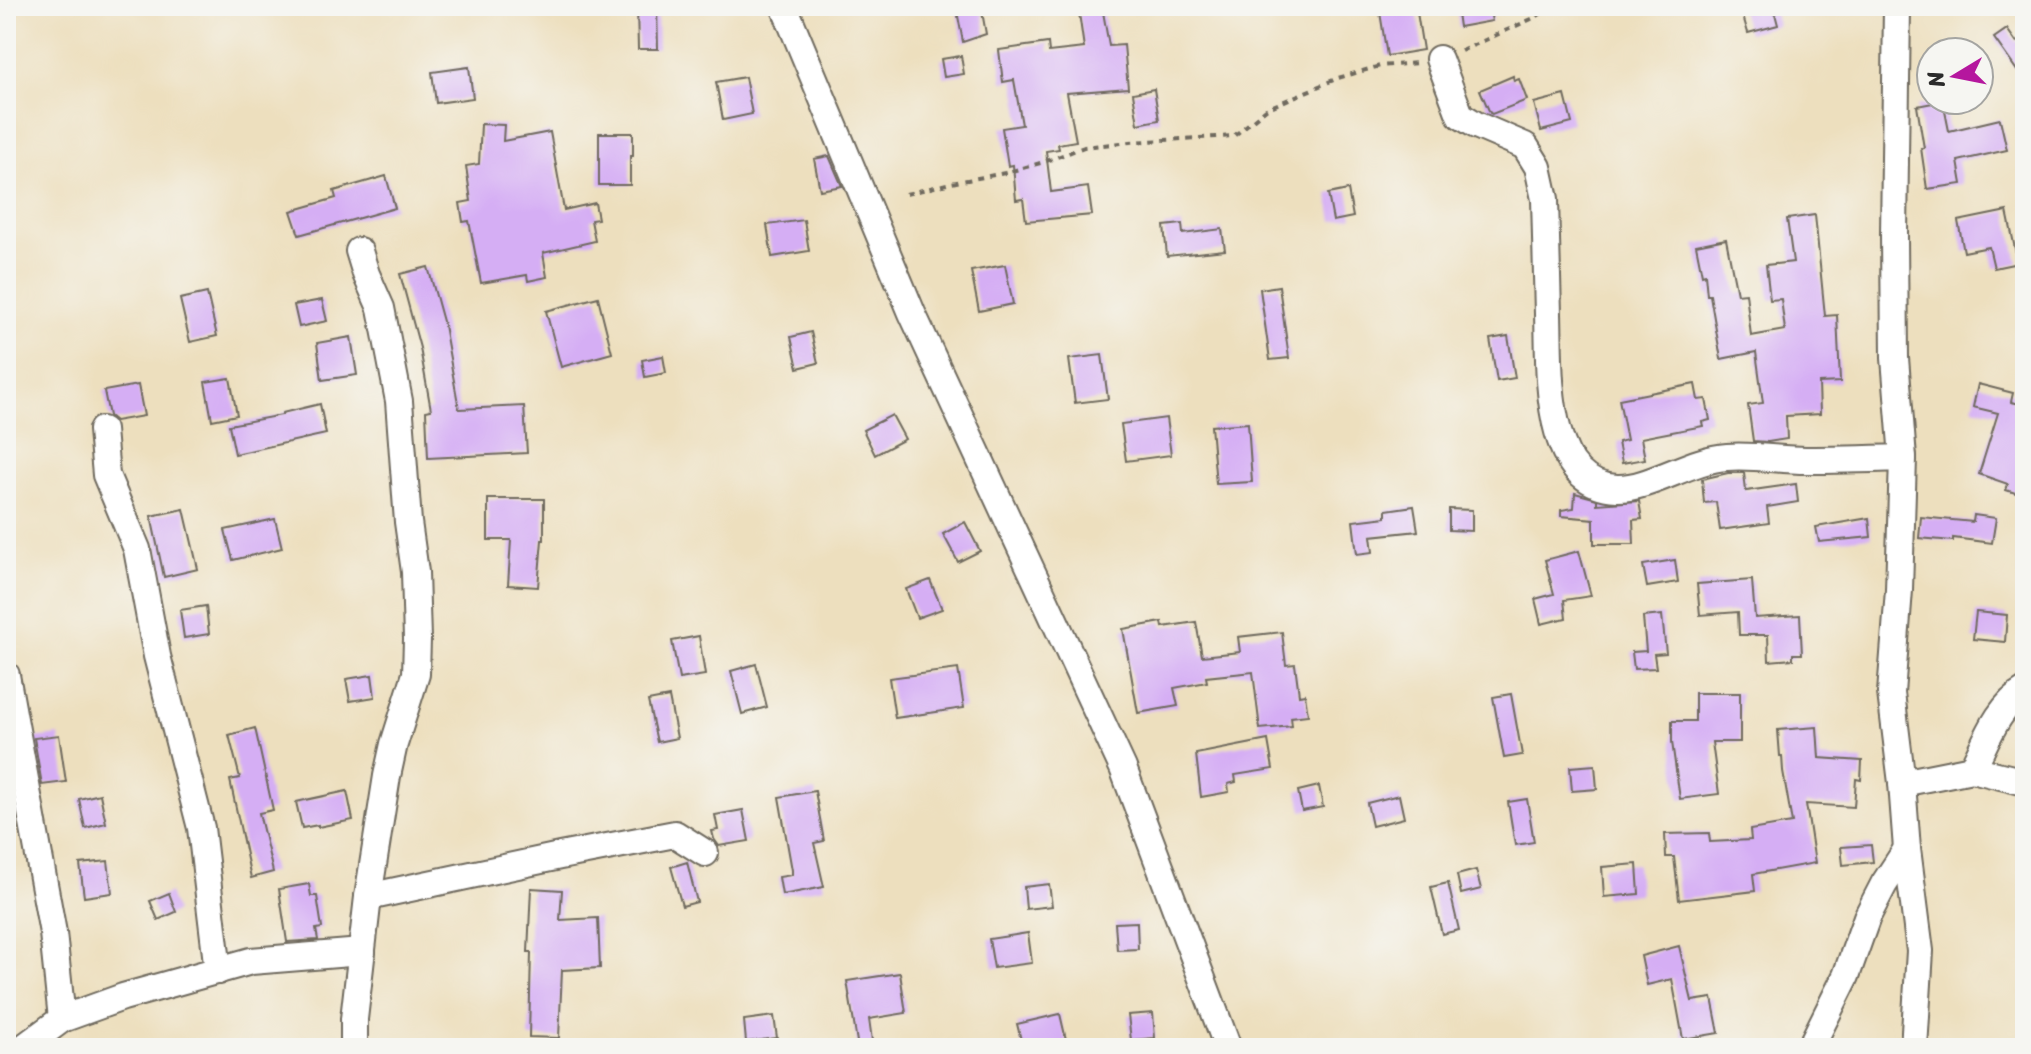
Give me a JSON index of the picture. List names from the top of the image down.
{
  "north": "left"
}
